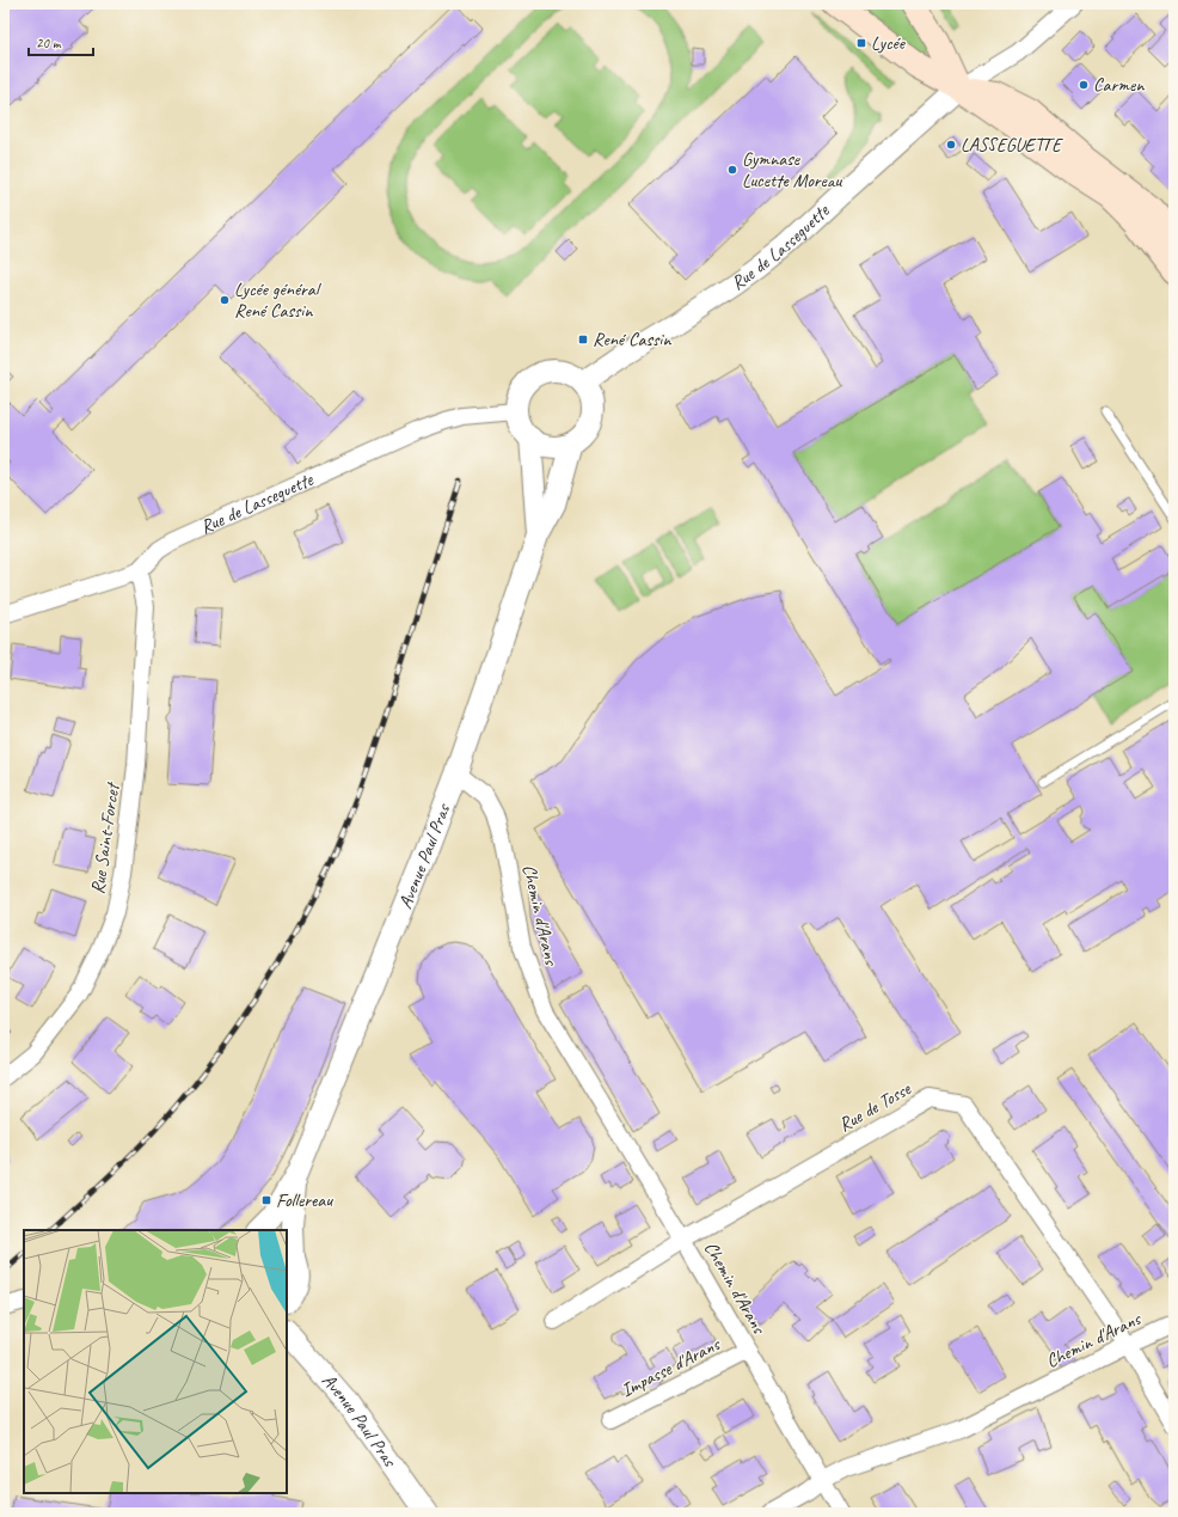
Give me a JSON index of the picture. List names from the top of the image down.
{
  "streets": {
    "street": [
      "Rue de Lasseguette",
      "Rue Saint-Forcet",
      "Avenue Paul Pras",
      "Chemin d'Arans",
      "Rue de Tosse",
      "Impasse d'Arans"
    ]
  },
  "crossings": [
    ["Rue de Lasseguette", "Rue Saint-Forcet"],
    ["Rue de Lasseguette", "Avenue Paul Pras"],
    ["Avenue Paul Pras", "Chemin d'Arans"],
    ["Chemin d'Arans", "Rue de Tosse"],
    ["Chemin d'Arans", "Impasse d'Arans"]
  ],
  "places": {
    "transit": ["Lycée", "René Cassin", "Follereau"],
    "other": [
      "Carmen",
      "LASSEGUETTE",
      "Gymnase Lucette Moreau",
      "Lycée général René Cassin"
    ]
  },
  "scale_bar": "20 m"
}
